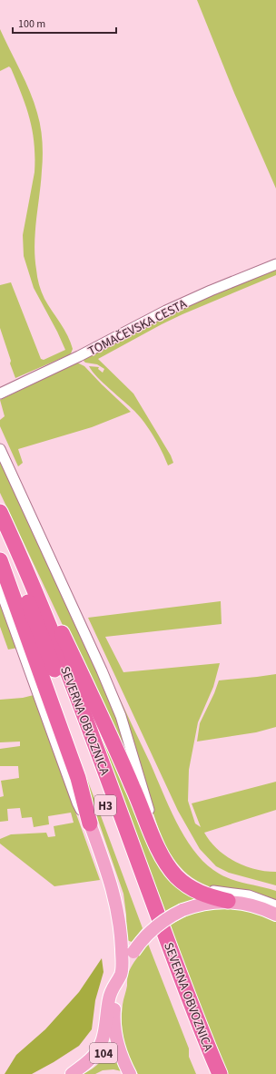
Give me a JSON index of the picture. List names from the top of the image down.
{
  "streets": {
    "highway": ["SEVERNA OBVOZNICA", "H3"],
    "main road": ["104"],
    "street": ["TOMAČEVSKA CESTA"]
  },
  "scale_bar": "100 m"
}
